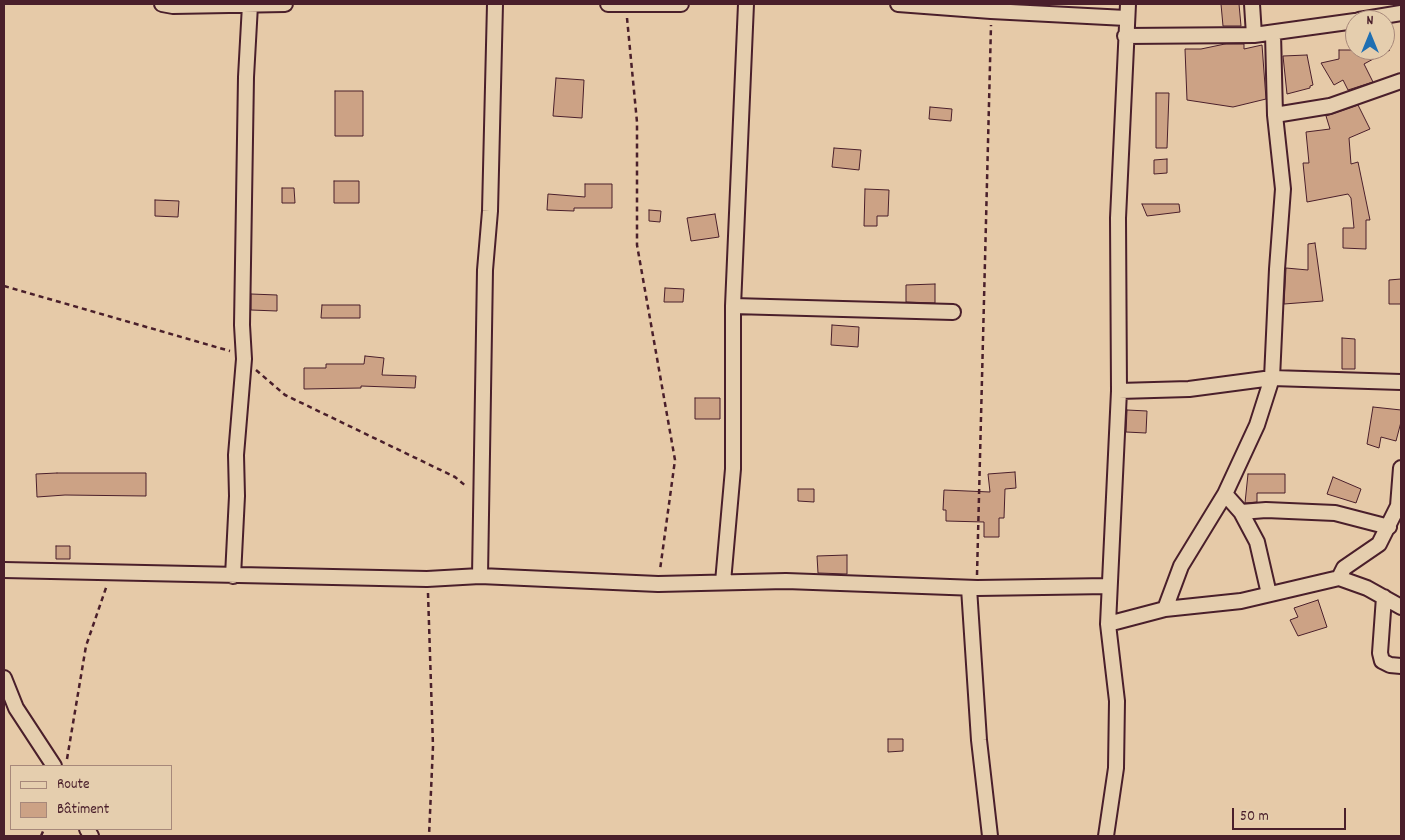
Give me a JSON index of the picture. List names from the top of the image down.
{
  "legend": ["Route", "Bâtiment"],
  "scale_bar": "50 m",
  "north": "top"
}
